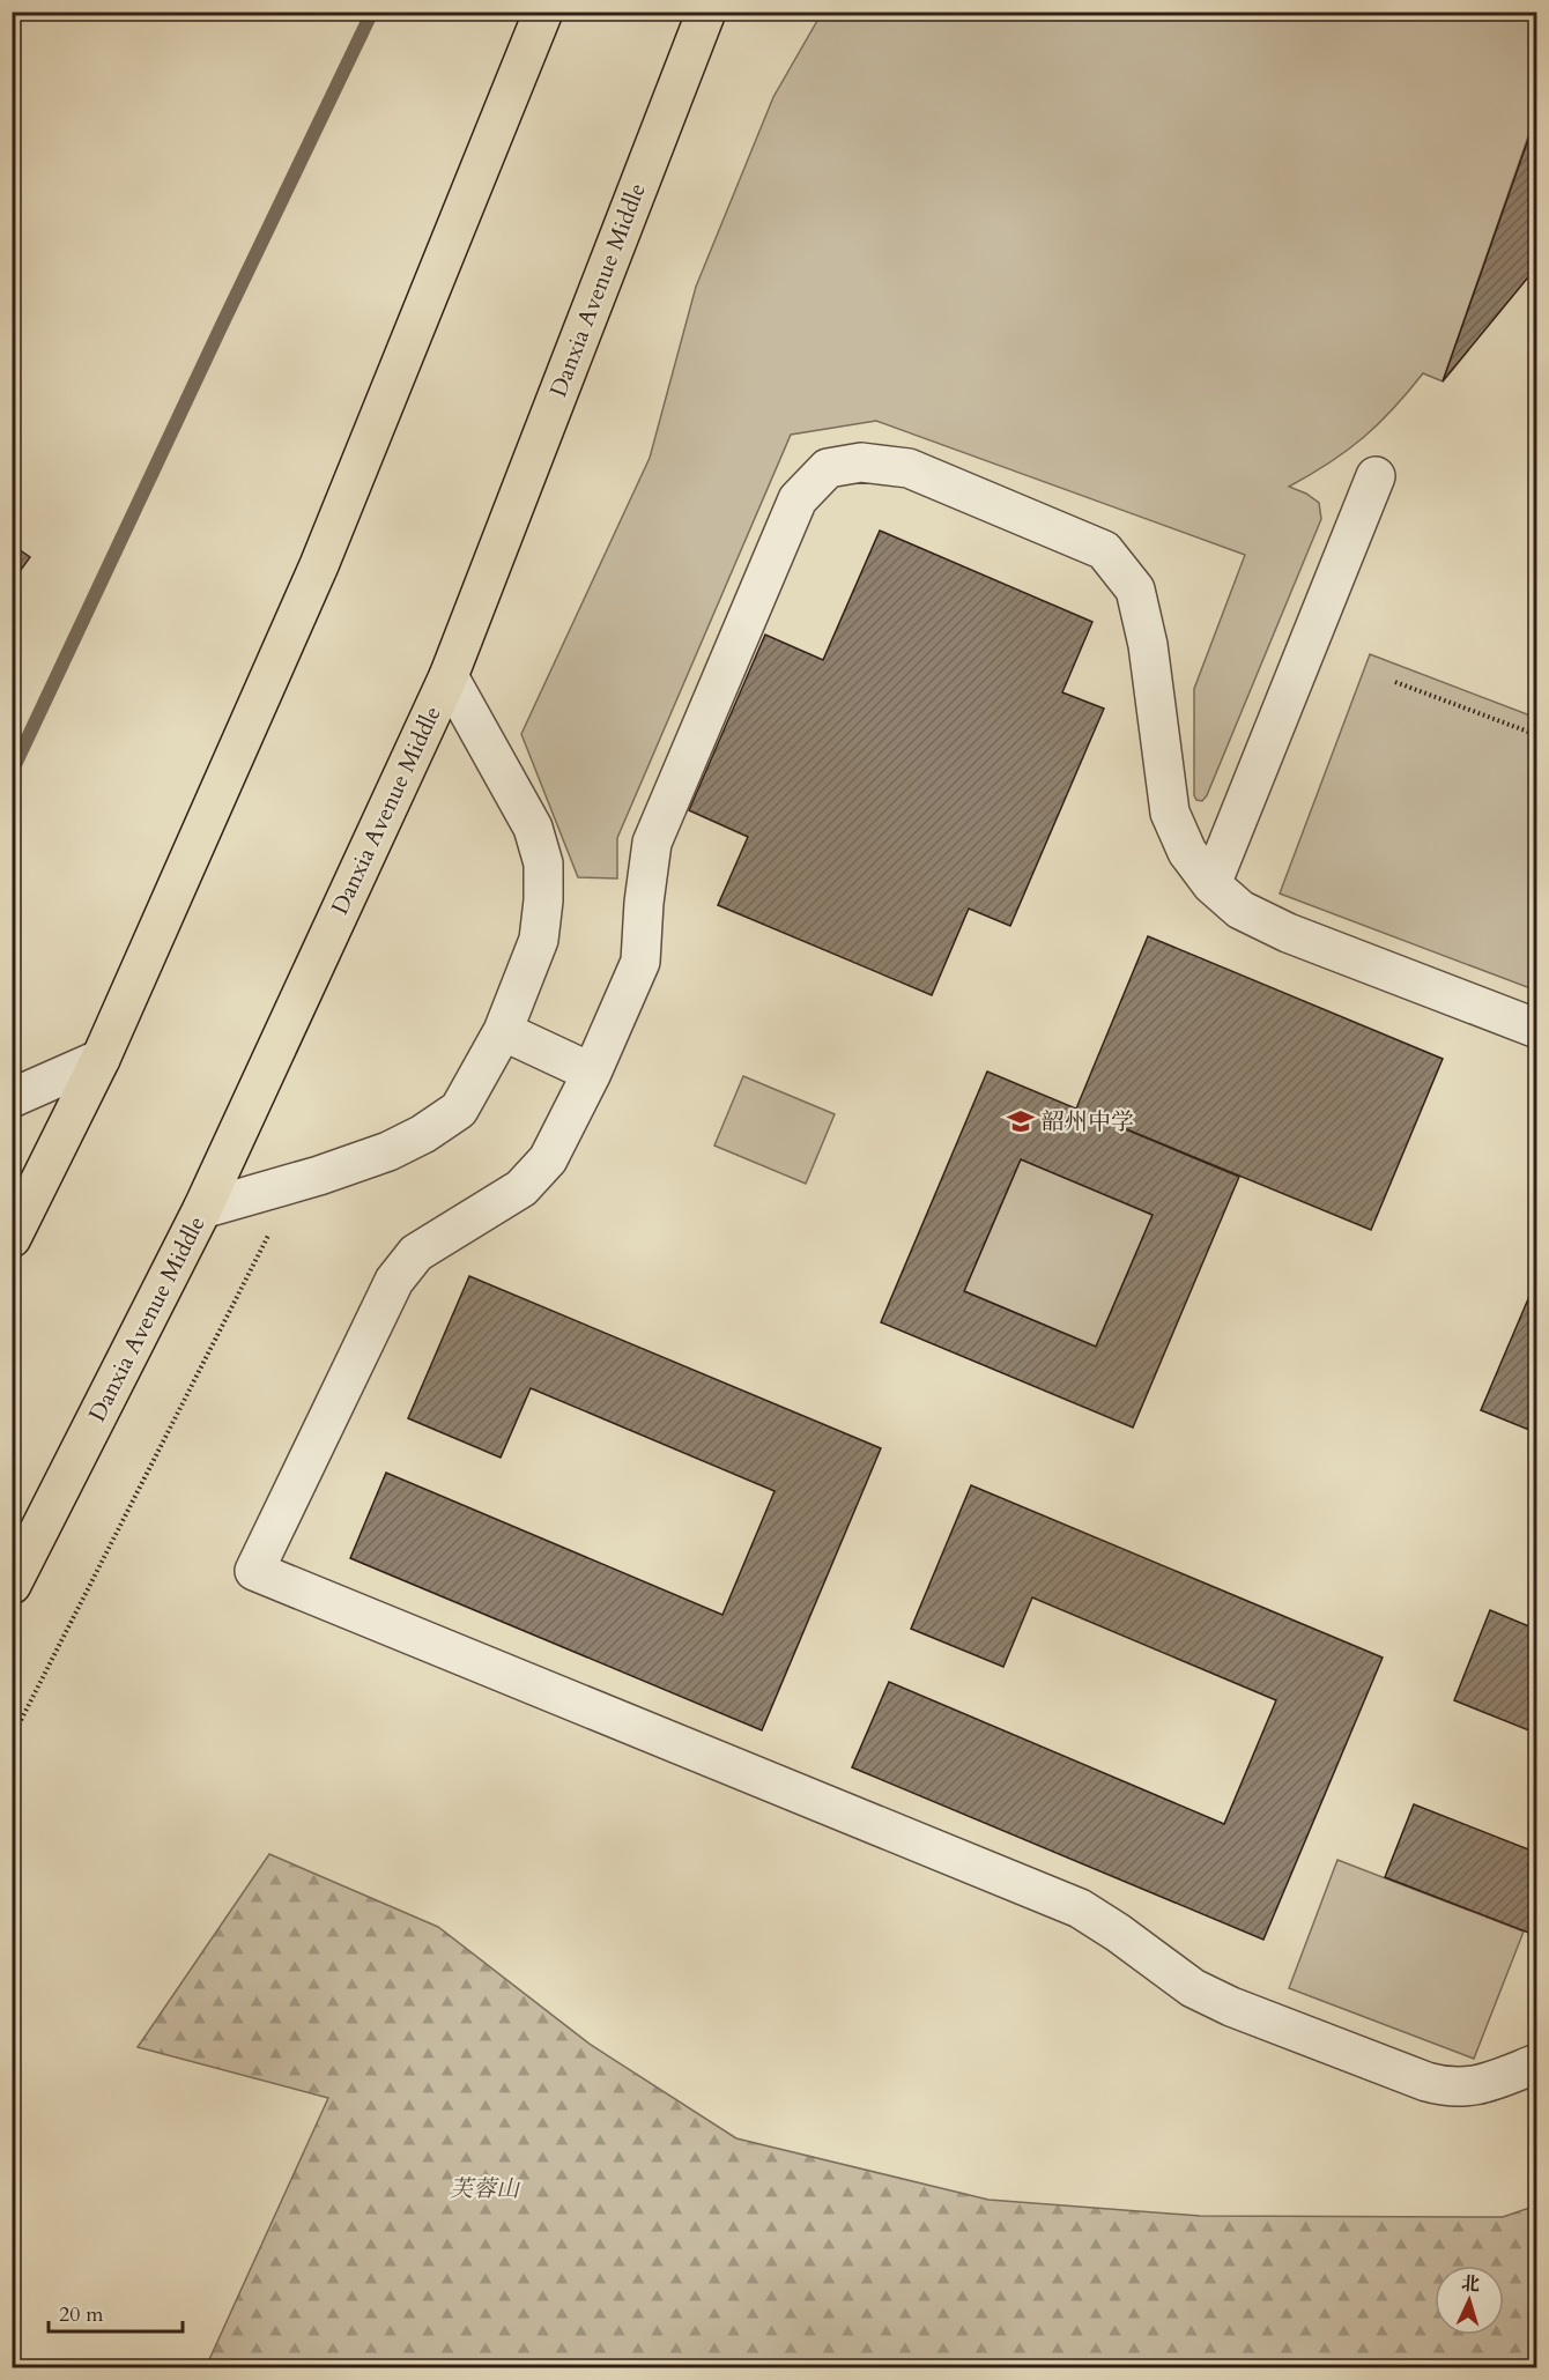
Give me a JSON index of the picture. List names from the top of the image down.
{
  "streets": {
    "main road": ["Danxia Avenue Middle"]
  },
  "parks": ["芙蓉山"],
  "places": {
    "school or university": ["韶州中学"]
  },
  "scale_bar": "20 m",
  "north": "top"
}
